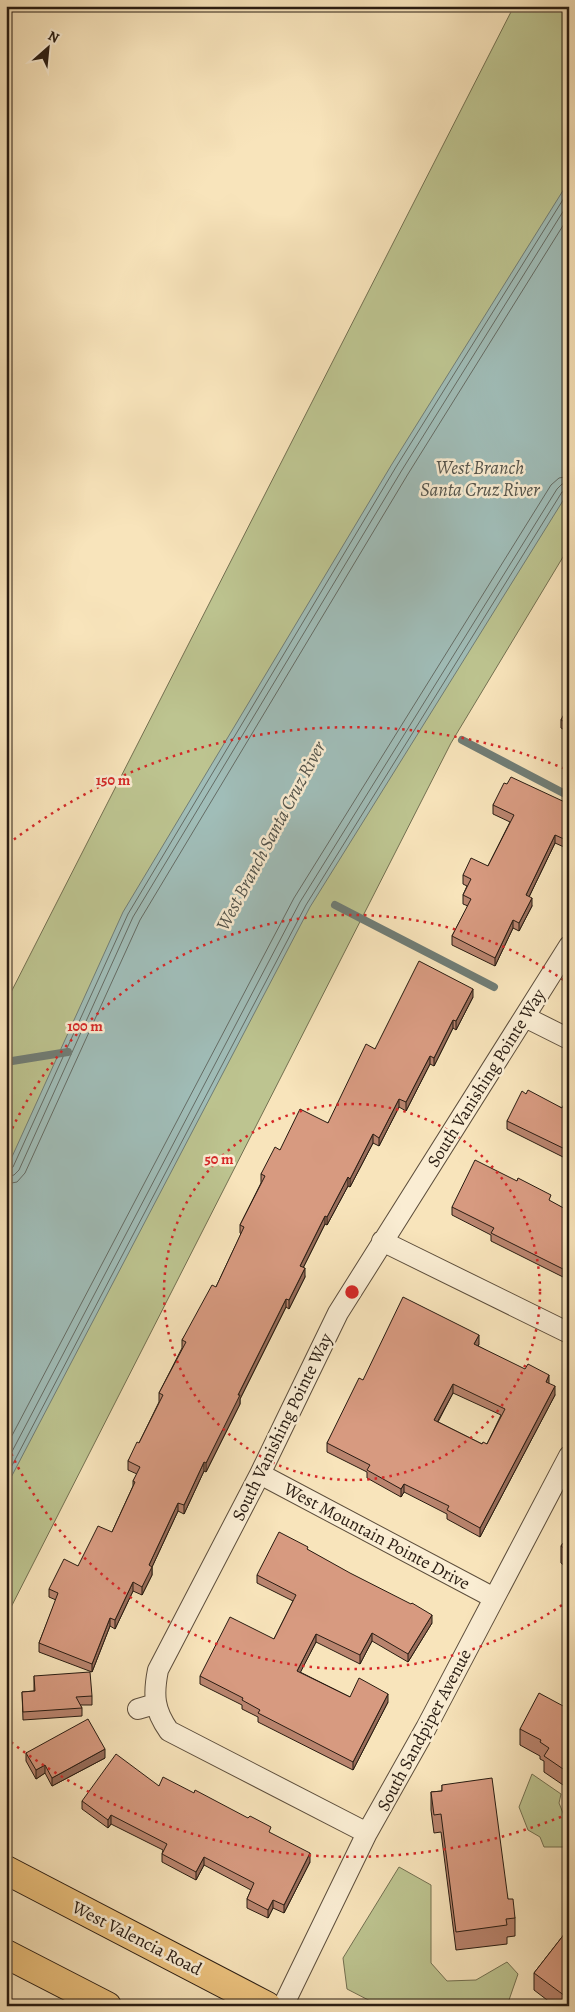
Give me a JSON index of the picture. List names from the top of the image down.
{
  "streets": {
    "main road": ["West Valencia Road"],
    "street": ["South Vanishing Pointe Way", "West Mountain Pointe Drive", "South Sandpiper Avenue"]
  },
  "crossings": [
    ["South Vanishing Pointe Way", "West Mountain Pointe Drive"],
    ["South Vanishing Pointe Way", "South Sandpiper Avenue"],
    ["West Mountain Pointe Drive", "South Sandpiper Avenue"]
  ],
  "water": ["West Branch Santa Cruz River"],
  "north": "top right",
  "rings": ["150 m", "100 m", "50 m"]
}
